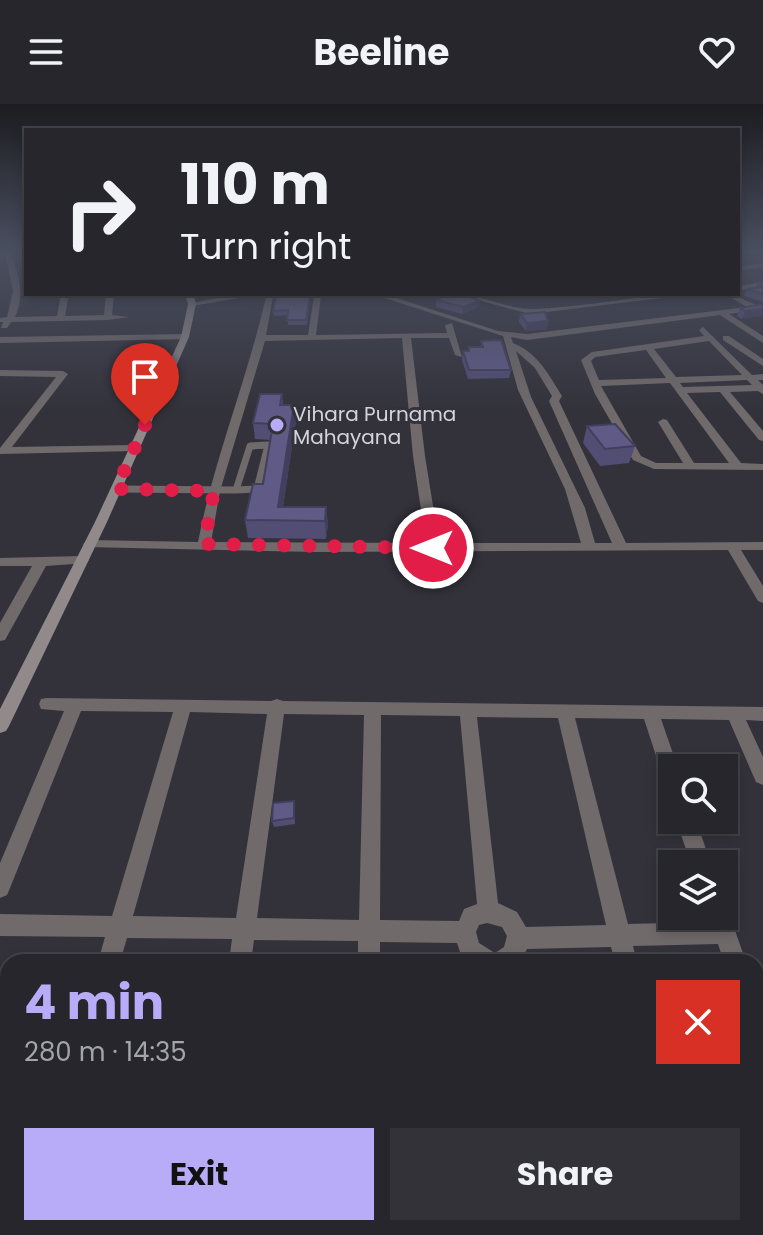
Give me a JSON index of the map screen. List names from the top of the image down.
{
  "places": ["Vihara Purnama Mahayana"],
  "page": {
    "header": "Beeline",
    "turn": ["110 m", "Turn right"],
    "heading": ["4 min", "280 m · 14:35"],
    "buttons": ["Exit", "Share"]
  }
}
